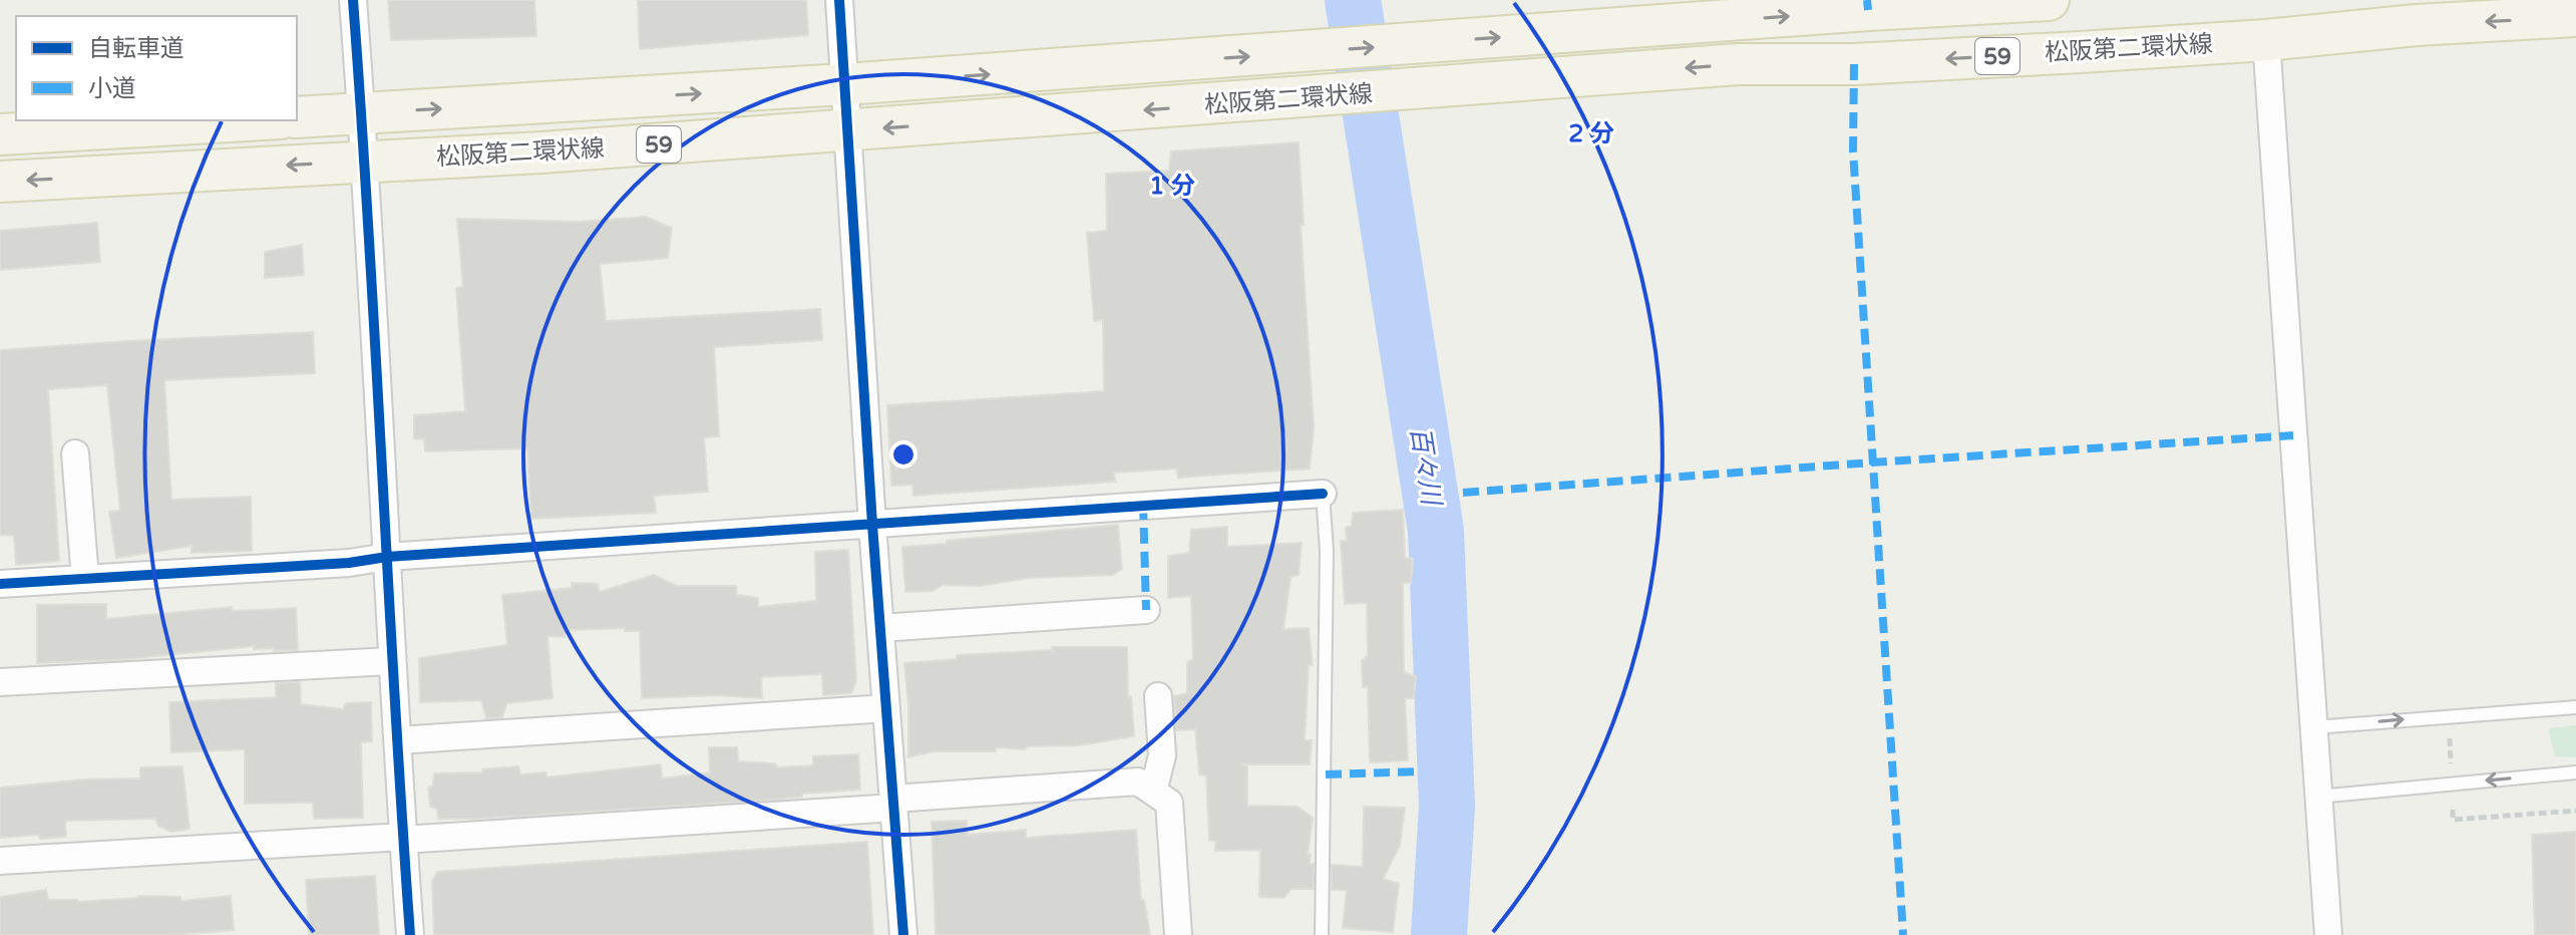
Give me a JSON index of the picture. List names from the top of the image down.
{
  "streets": {
    "main road": ["松阪第二環状線", "59"]
  },
  "water": ["百々川"],
  "legend": ["自転車道", "小道"],
  "rings": ["2 分", "1 分"]
}
